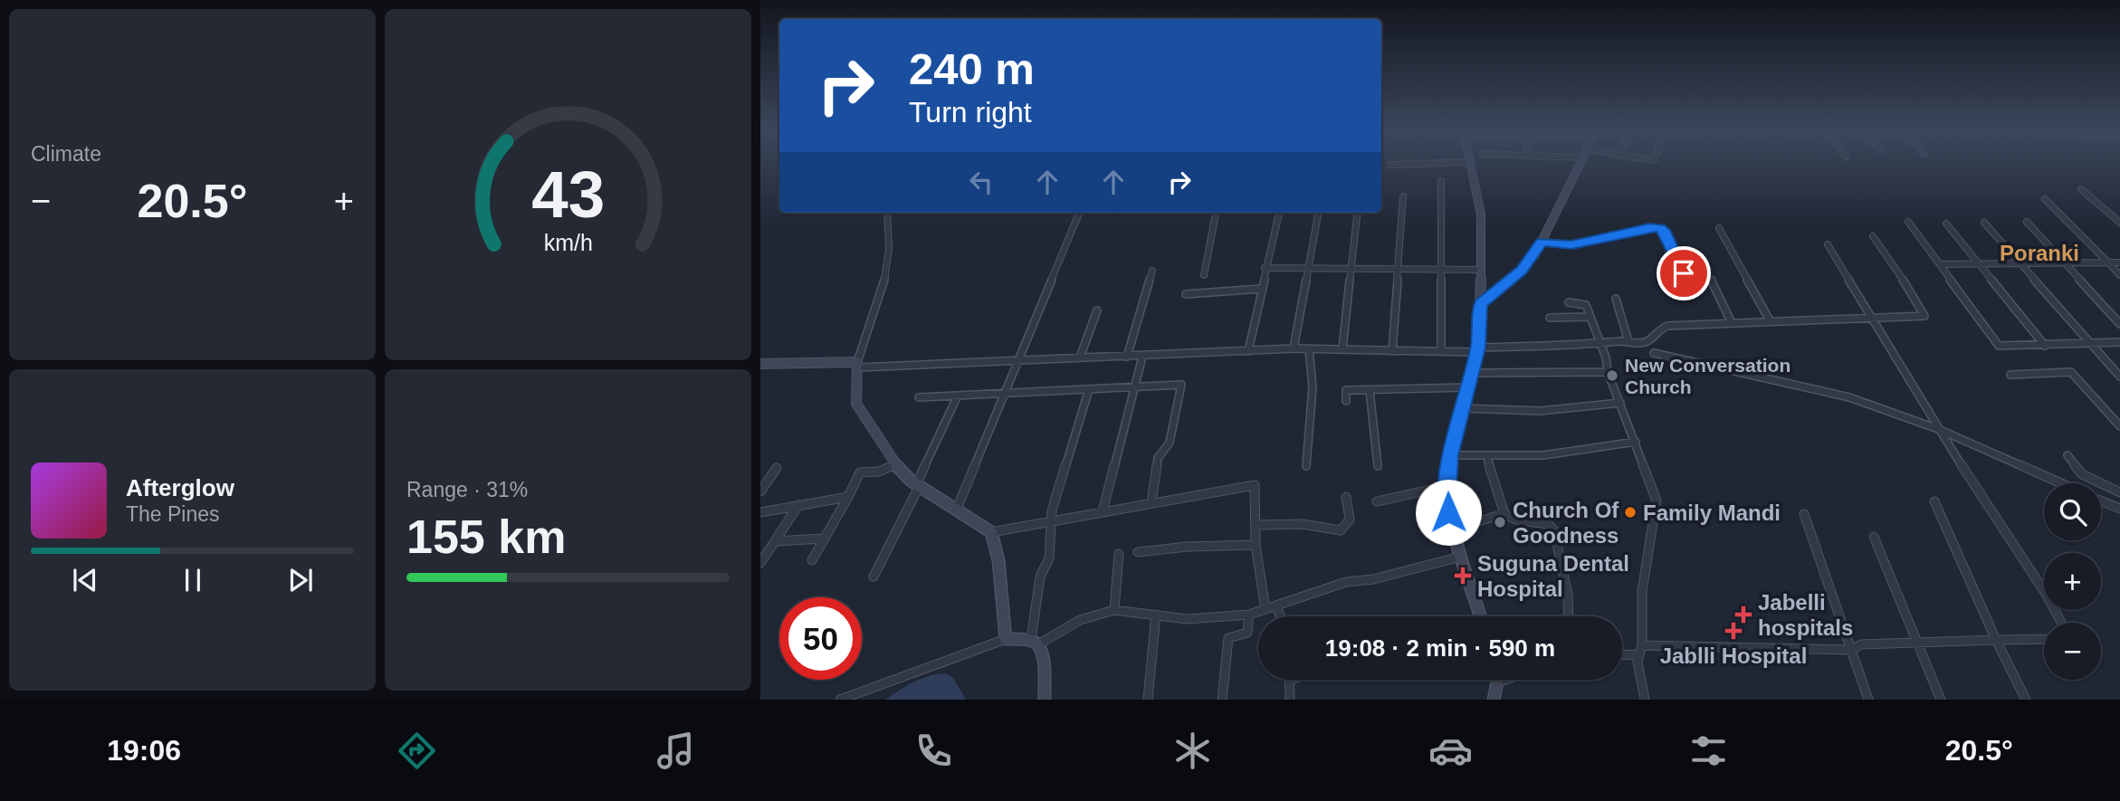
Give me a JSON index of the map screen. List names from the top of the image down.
{
  "districts": ["Poranki"],
  "places": {
    "other": ["New Conversation Church", "Family Mandi", "Church Of Goodness"],
    "health": ["Suguna Dental Hospital", "Jabelli hospitals", "Jablli Hospital"]
  },
  "page": {
    "tile": [
      "Climate",
      ["Range · 31%", "155 km"]
    ],
    "turn": ["240 m", "Turn right"],
    "heat": ["−", "20.5°", "+"],
    "song": ["Afterglow", "The Pines"],
    "map_buttons": ["+", "−"],
    "limit": "50",
    "trip": "19:08 · 2 min · 590 m",
    "tabs": ["19:06", "20.5°"],
    "gauge": ["43", "km/h"]
  }
}
